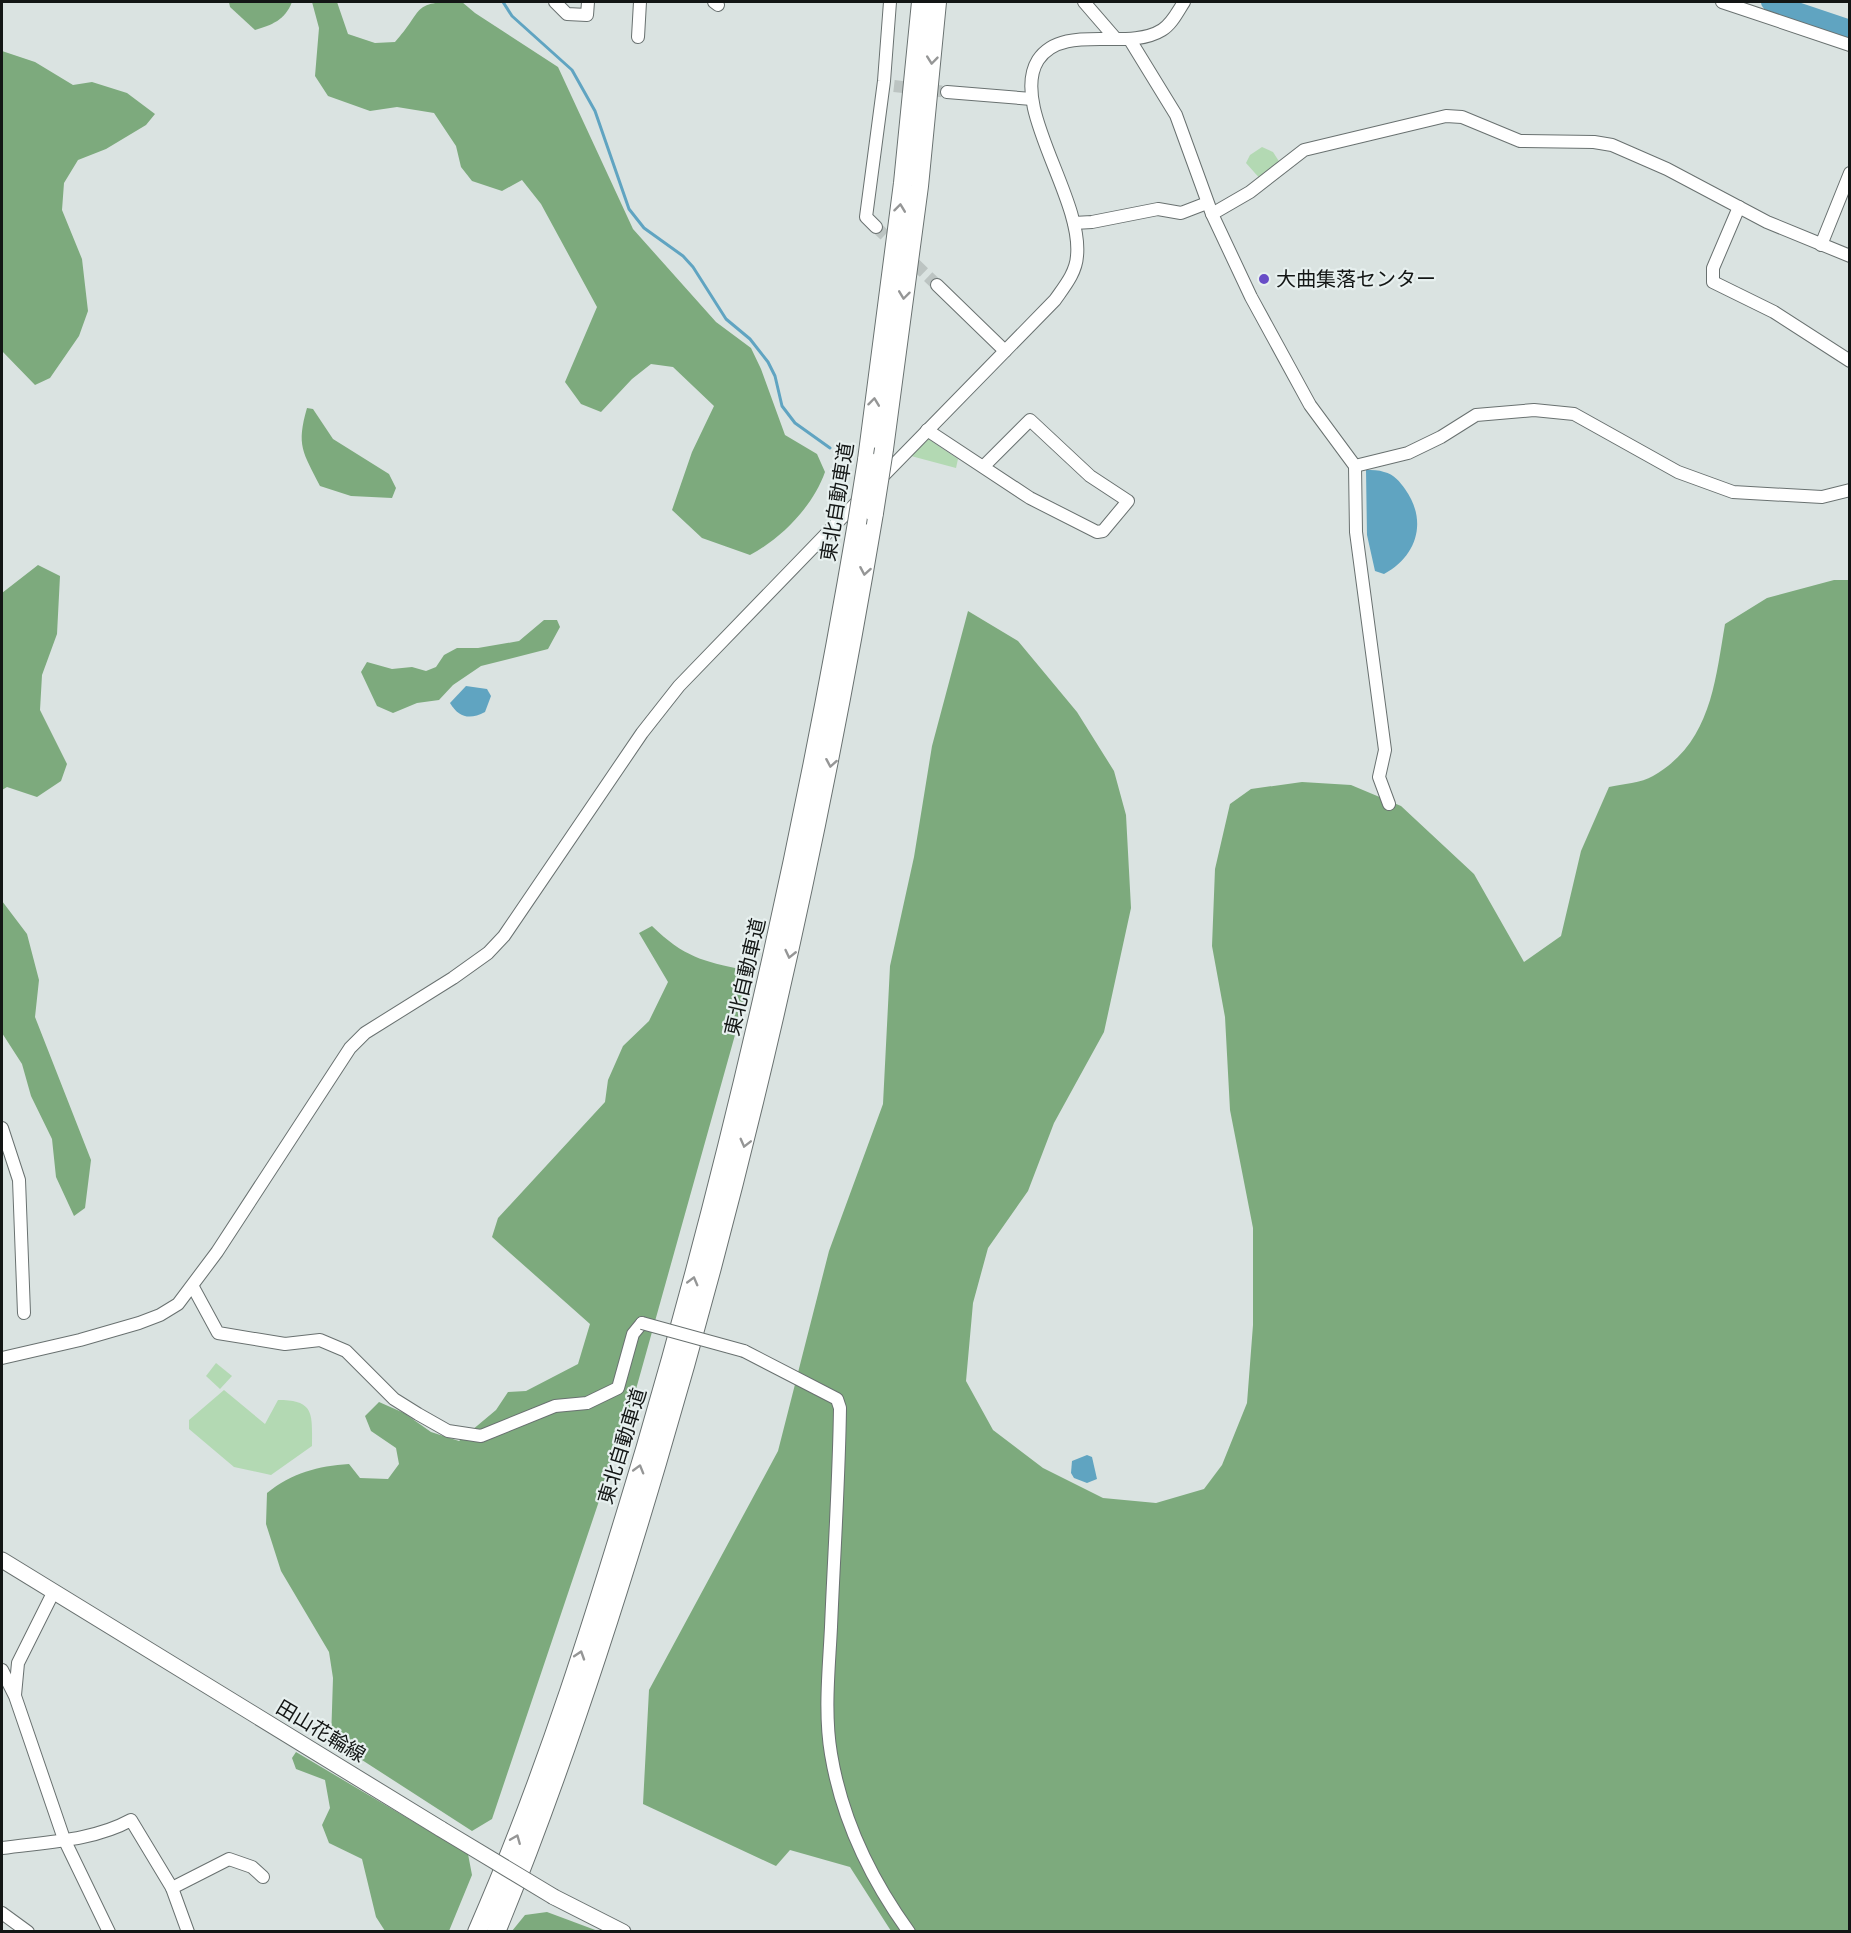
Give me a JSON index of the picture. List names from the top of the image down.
{
  "streets": {
    "highway": ["東北自動車道"],
    "main road": ["田山花輪線"]
  },
  "places": ["大曲集落センター"]
}
